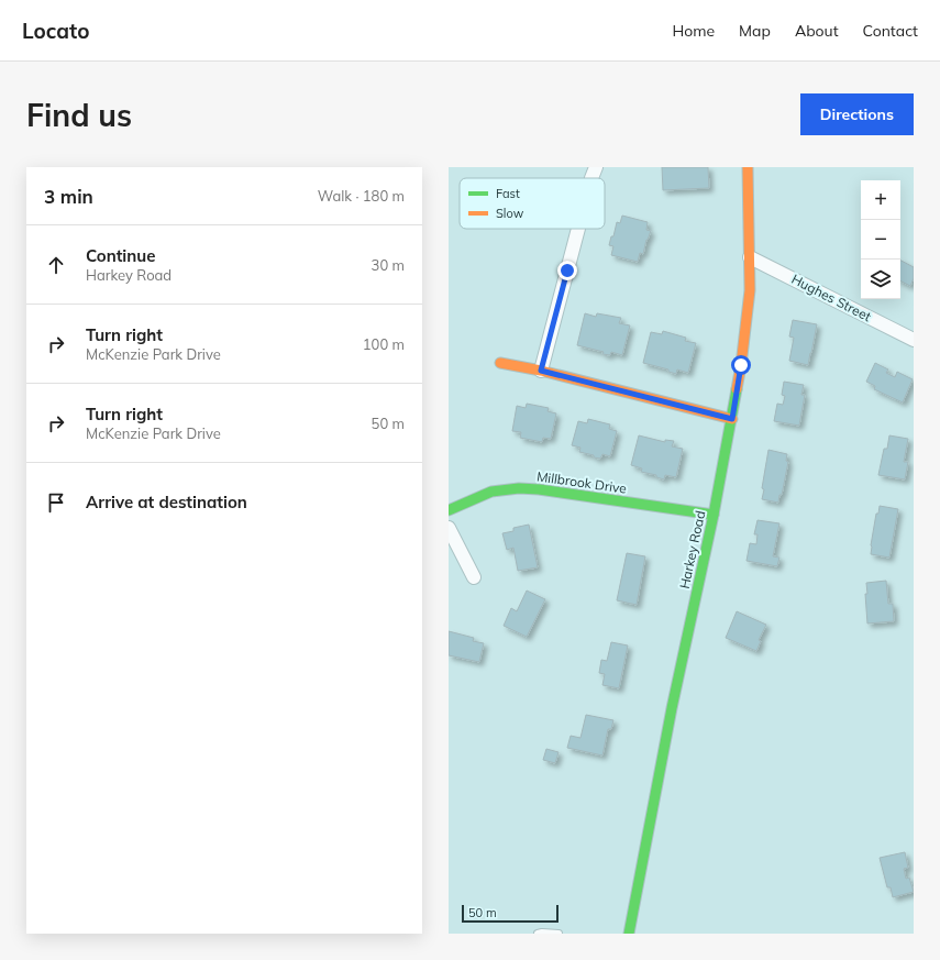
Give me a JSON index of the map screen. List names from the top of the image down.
{
  "streets": {
    "street": ["Hughes Street", "Millbrook Drive", "Harkey Road"]
  },
  "crossings": [
    ["Hughes Street", "Harkey Road"],
    ["Millbrook Drive", "Harkey Road"]
  ],
  "legend": ["Fast", "Slow"],
  "scale_bar": "50 m",
  "page": {
    "header": "Locato",
    "nav": [
      "Home",
      "Map",
      "About",
      "Contact"
    ],
    "buttons": "Directions",
    "title": "Find us",
    "heading": ["3 min", "Walk · 180 m"],
    "map_buttons": ["+", "−"],
    "list": [
      ["Continue", "Harkey Road", "30 m"],
      ["Turn right", "McKenzie Park Drive", "100 m"],
      ["Turn right", "McKenzie Park Drive", "50 m"],
      "Arrive at destination"
    ],
    "scale": "50 m"
  }
}
